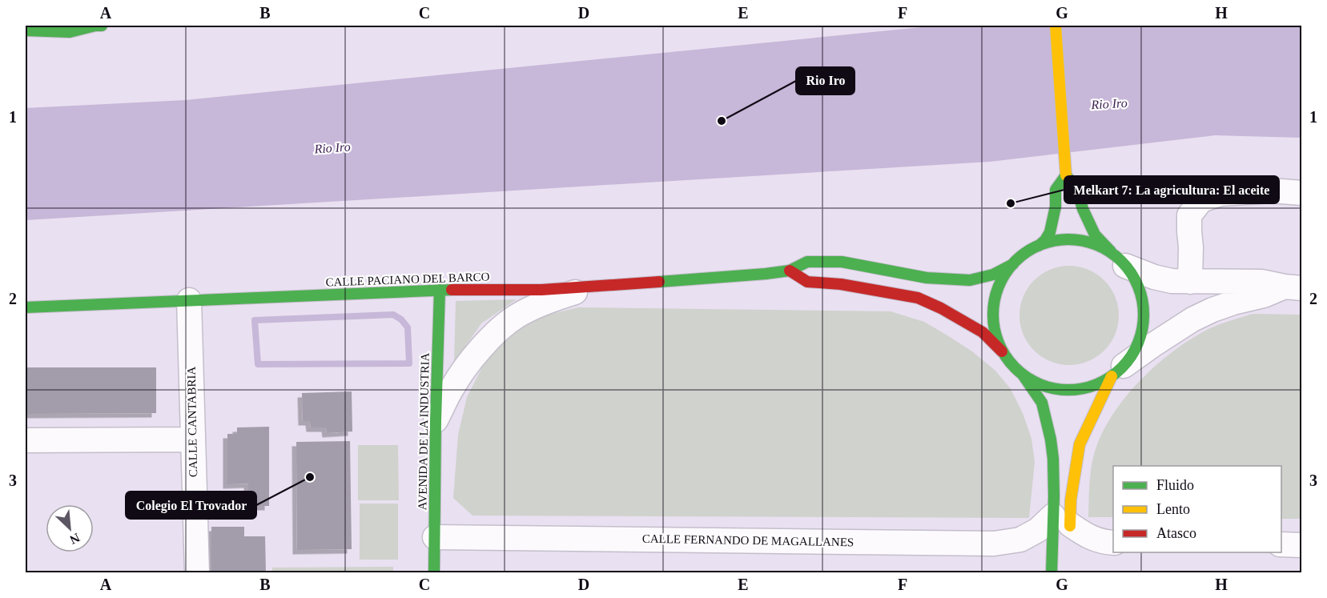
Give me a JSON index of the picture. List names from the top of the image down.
{
  "streets": {
    "street": [
      "CALLE PACIANO DEL BARCO",
      "CALLE CANTABRIA",
      "AVENIDA DE LA INDUSTRIA",
      "CALLE FERNANDO DE MAGALLANES"
    ]
  },
  "crossings": [
    ["CALLE PACIANO DEL BARCO", "CALLE CANTABRIA"],
    ["CALLE PACIANO DEL BARCO", "AVENIDA DE LA INDUSTRIA"],
    ["AVENIDA DE LA INDUSTRIA", "CALLE FERNANDO DE MAGALLANES"]
  ],
  "water": ["Rio Iro"],
  "places": ["Rio Iro", "Melkart 7: La agricultura: El aceite", "Colegio El Trovador"],
  "legend": ["Fluido", "Lento", "Atasco"],
  "north": "bottom right",
  "grid": {
    "columns": [
      "A",
      "B",
      "C",
      "D",
      "E",
      "F",
      "G",
      "H"
    ],
    "rows": ["1", "2", "3"]
  }
}
